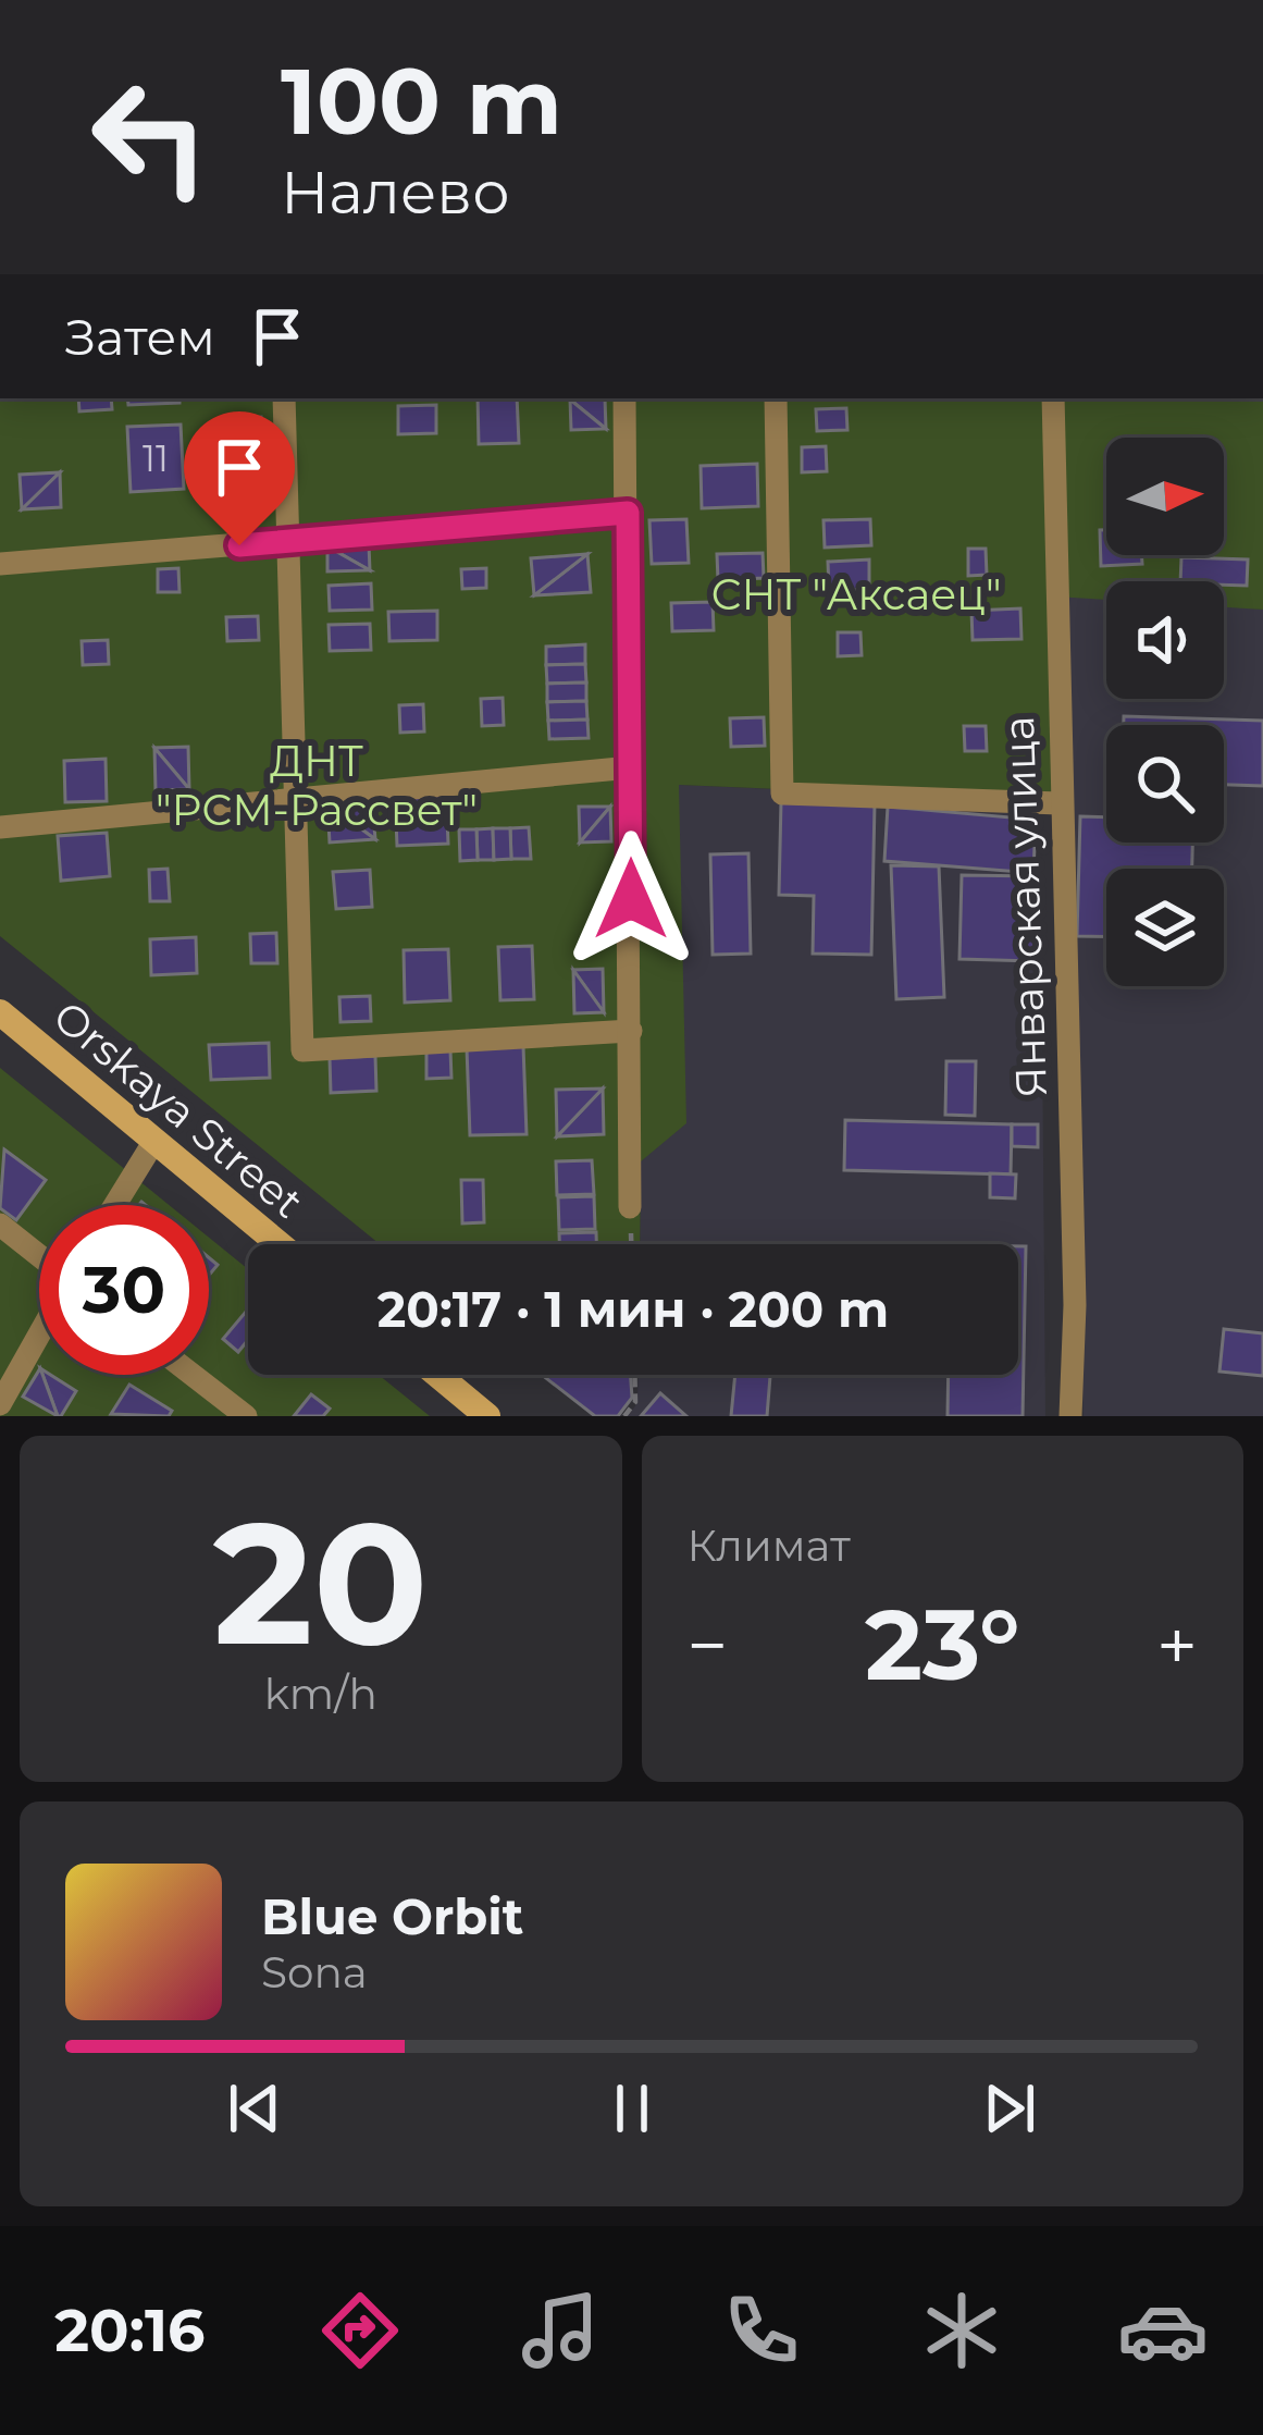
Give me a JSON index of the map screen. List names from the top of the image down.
{
  "streets": {
    "main road": ["Orskaya Street"],
    "street": ["Январская улица"]
  },
  "parks": ["СНТ \"Аксаец\"", "ДНТ \"РСМ-Рассвет\""],
  "house_numbers": ["11"],
  "north": "right",
  "page": {
    "turn": ["100 m", "Налево"],
    "then": "Затем",
    "limit": "30",
    "trip": "20:17 · 1 мин · 200 m",
    "tile": [
      ["20", "km/h"],
      "Климат"
    ],
    "heat": ["−", "23°", "+"],
    "song": ["Blue Orbit", "Sona"],
    "tabs": "20:16"
  }
}
